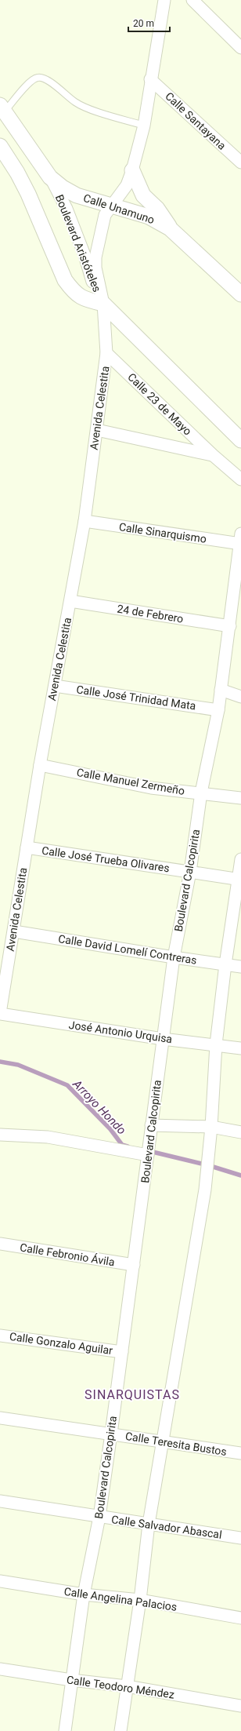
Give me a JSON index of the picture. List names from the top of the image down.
{
  "streets": {
    "street": [
      "Calle Santayana",
      "Calle Unamuno",
      "Boulevard Aristóteles",
      "Calle 23 de Mayo",
      "Avenida Celestita",
      "Calle Sinarquismo",
      "24 de Febrero",
      "Calle José Trinidad Mata",
      "Calle Manuel Zermeño",
      "Calle José Trueba Olivares",
      "Boulevard Calcopirita",
      "Calle David Lomelí Contreras",
      "José Antonio Urquisa",
      "Calle Febronio Ávila",
      "Calle Gonzalo Aguilar",
      "Calle Teresita Bustos",
      "Calle Salvador Abascal",
      "Calle Angelina Palacios",
      "Calle Teodoro Méndez"
    ]
  },
  "crossings": [
    ["Calle Unamuno", "Boulevard Aristóteles"],
    ["Calle Unamuno", "Avenida Celestita"],
    ["Boulevard Aristóteles", "Avenida Celestita"],
    ["Calle 23 de Mayo", "Avenida Celestita"],
    ["Avenida Celestita", "Calle Sinarquismo"],
    ["Avenida Celestita", "24 de Febrero"],
    ["Avenida Celestita", "Calle José Trinidad Mata"],
    ["Avenida Celestita", "Calle Manuel Zermeño"],
    ["Avenida Celestita", "Calle José Trueba Olivares"],
    ["Avenida Celestita", "Calle David Lomelí Contreras"],
    ["Avenida Celestita", "José Antonio Urquisa"],
    ["Calle Sinarquismo", "Boulevard Calcopirita"],
    ["24 de Febrero", "Boulevard Calcopirita"],
    ["Calle José Trinidad Mata", "Boulevard Calcopirita"],
    ["Calle Manuel Zermeño", "Boulevard Calcopirita"],
    ["Calle José Trueba Olivares", "Boulevard Calcopirita"],
    ["Boulevard Calcopirita", "Calle David Lomelí Contreras"],
    ["Boulevard Calcopirita", "José Antonio Urquisa"],
    ["Boulevard Calcopirita", "Calle Febronio Ávila"],
    ["Boulevard Calcopirita", "Calle Gonzalo Aguilar"],
    ["Boulevard Calcopirita", "Calle Teresita Bustos"],
    ["Boulevard Calcopirita", "Calle Salvador Abascal"],
    ["Boulevard Calcopirita", "Calle Angelina Palacios"],
    ["Boulevard Calcopirita", "Calle Teodoro Méndez"]
  ],
  "districts": ["SINARQUISTAS"],
  "water": ["Arroyo Hondo"],
  "scale_bar": "20 m"
}
